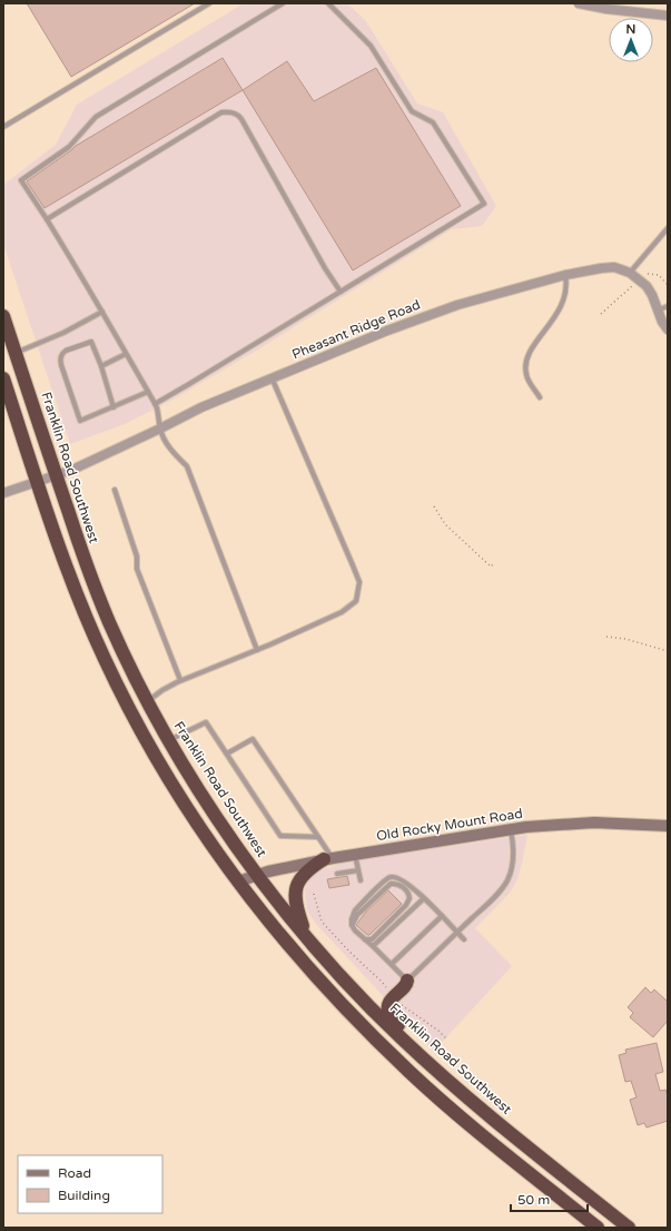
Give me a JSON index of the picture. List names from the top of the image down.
{
  "streets": {
    "highway": ["Franklin Road Southwest"],
    "street": ["Pheasant Ridge Road", "Old Rocky Mount Road"]
  },
  "crossings": [
    ["Pheasant Ridge Road", "Franklin Road Southwest"],
    ["Franklin Road Southwest", "Old Rocky Mount Road"]
  ],
  "legend": ["Road", "Building"],
  "scale_bar": "50 m",
  "north": "top"
}
